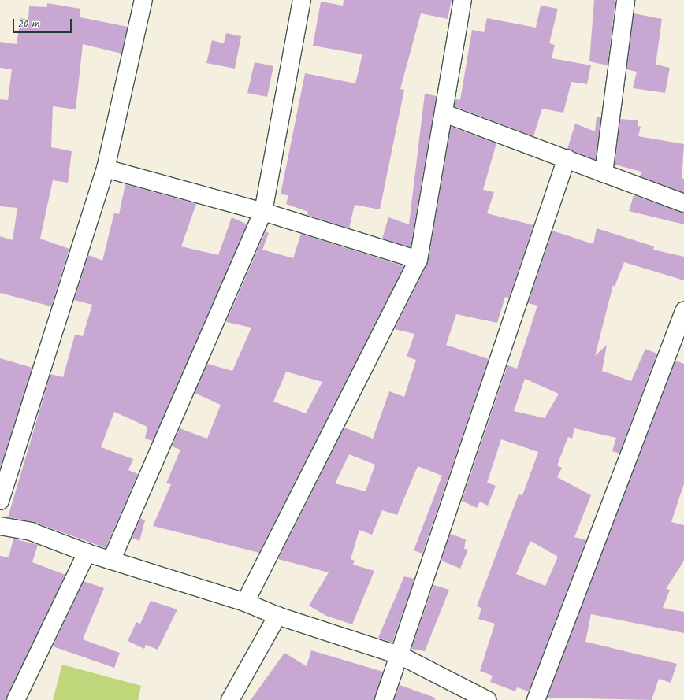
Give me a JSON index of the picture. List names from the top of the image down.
{
  "scale_bar": "20 m"
}
